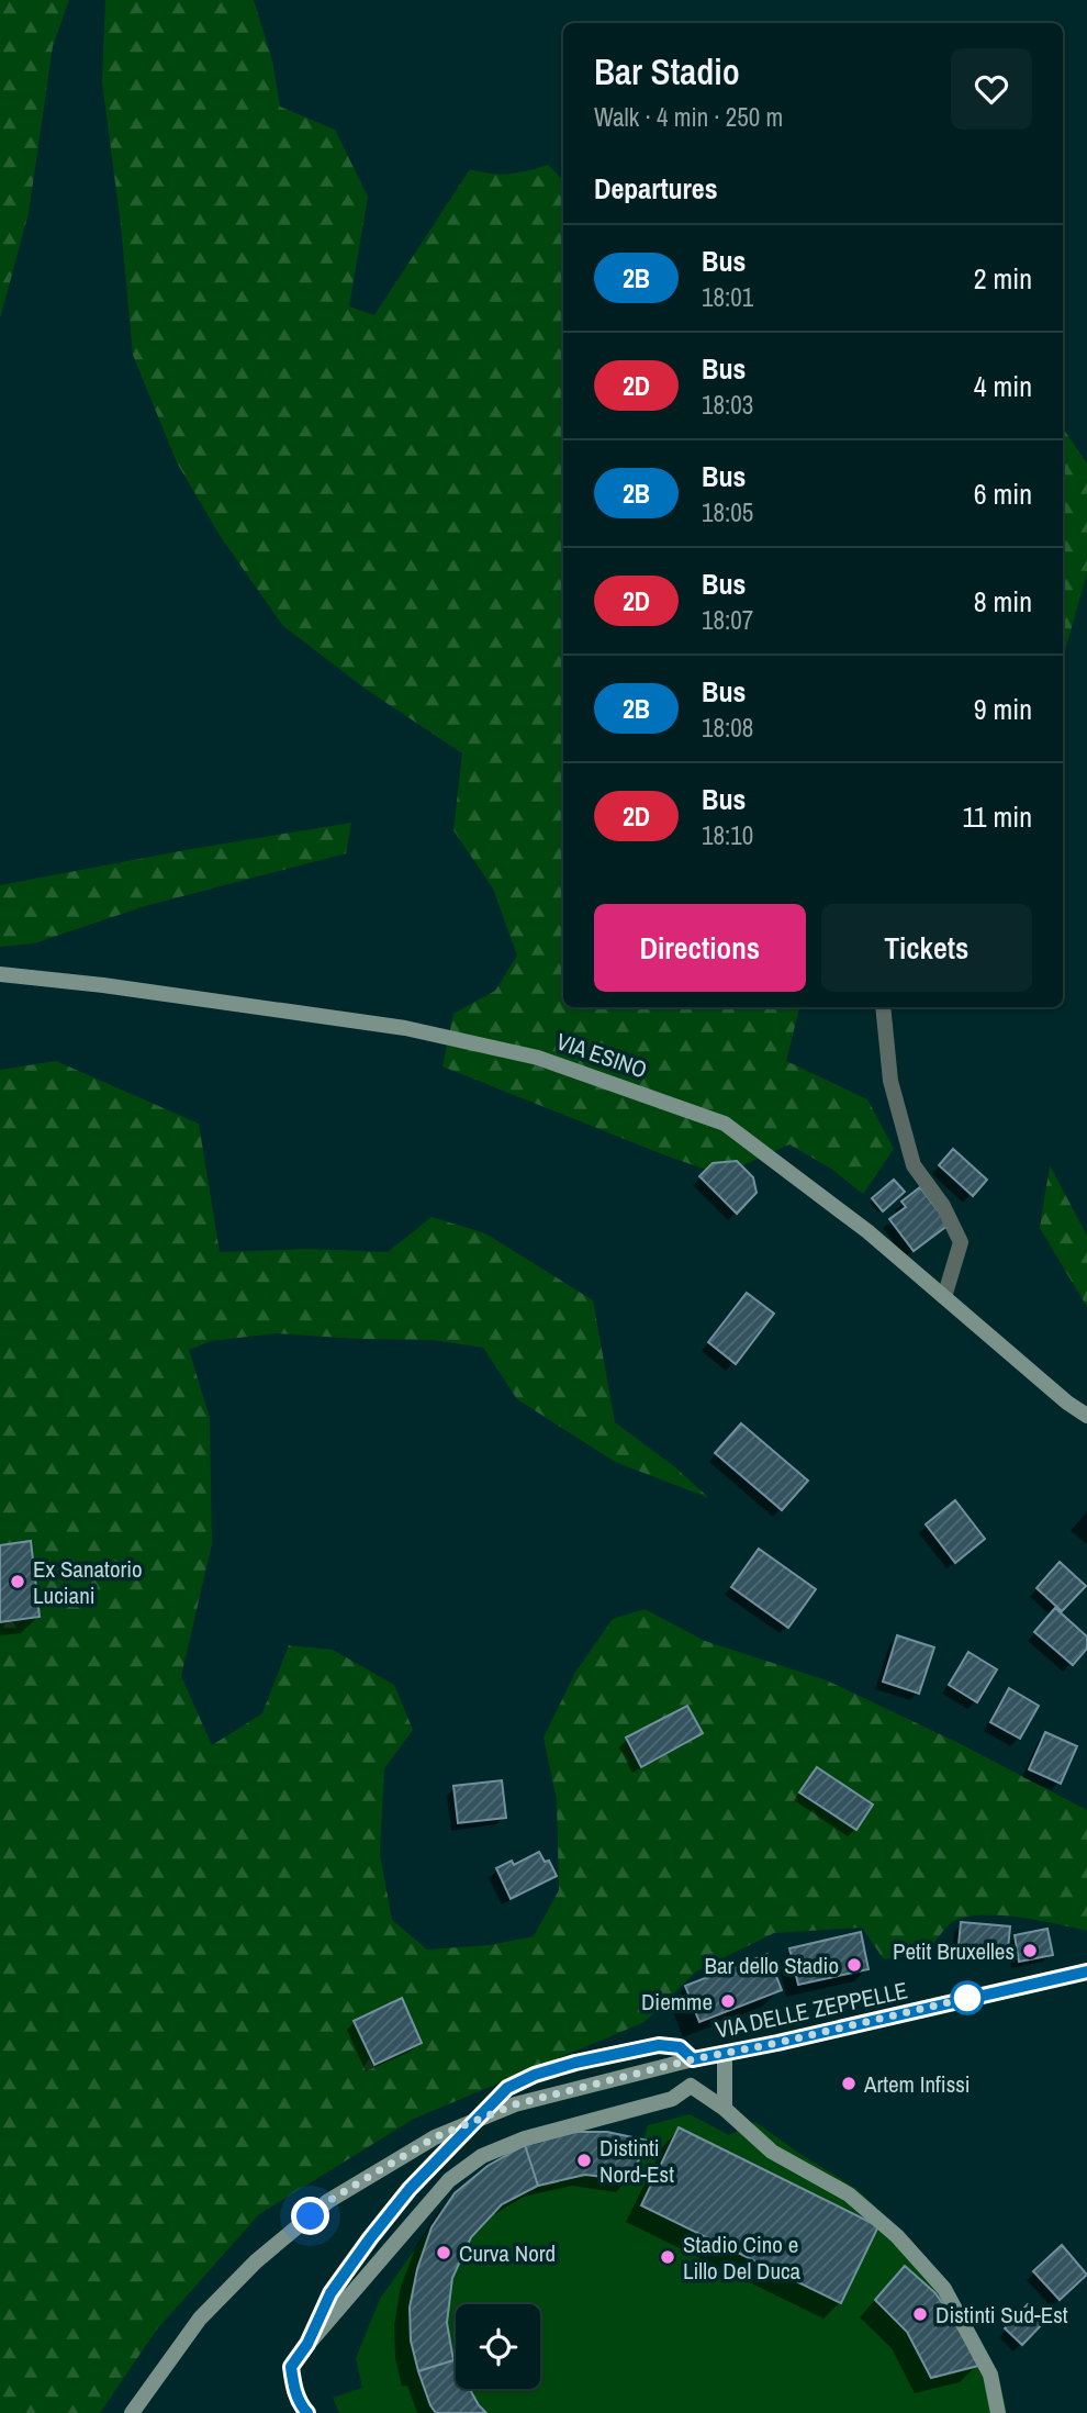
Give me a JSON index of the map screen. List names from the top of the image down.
{
  "streets": {
    "street": ["VIA ESINO", "VIA DELLE ZEPPELLE"]
  },
  "places": [
    "Ex Sanatorio Luciani",
    "Petit Bruxelles",
    "Bar dello Stadio",
    "Diemme",
    "Artem Infissi",
    "Distinti Nord-Est",
    "Curva Nord",
    "Stadio Cino e Lillo Del Duca",
    "Distinti Sud-Est"
  ],
  "lines": ["bus line 2B"],
  "page": {
    "heading": [
      ["Bar Stadio", "Walk · 4 min · 250 m"],
      "Departures"
    ],
    "list": [
      {
        "mark": "2B",
        "name": "Bus",
        "note": "18:01",
        "value": "2 min"
      },
      {
        "mark": "2D",
        "name": "Bus",
        "note": "18:03",
        "value": "4 min"
      },
      {
        "mark": "2B",
        "name": "Bus",
        "note": "18:05",
        "value": "6 min"
      },
      {
        "mark": "2D",
        "name": "Bus",
        "note": "18:07",
        "value": "8 min"
      },
      {
        "mark": "2B",
        "name": "Bus",
        "note": "18:08",
        "value": "9 min"
      },
      {
        "mark": "2D",
        "name": "Bus",
        "note": "18:10",
        "value": "11 min"
      }
    ],
    "buttons": ["Directions", "Tickets"]
  }
}
